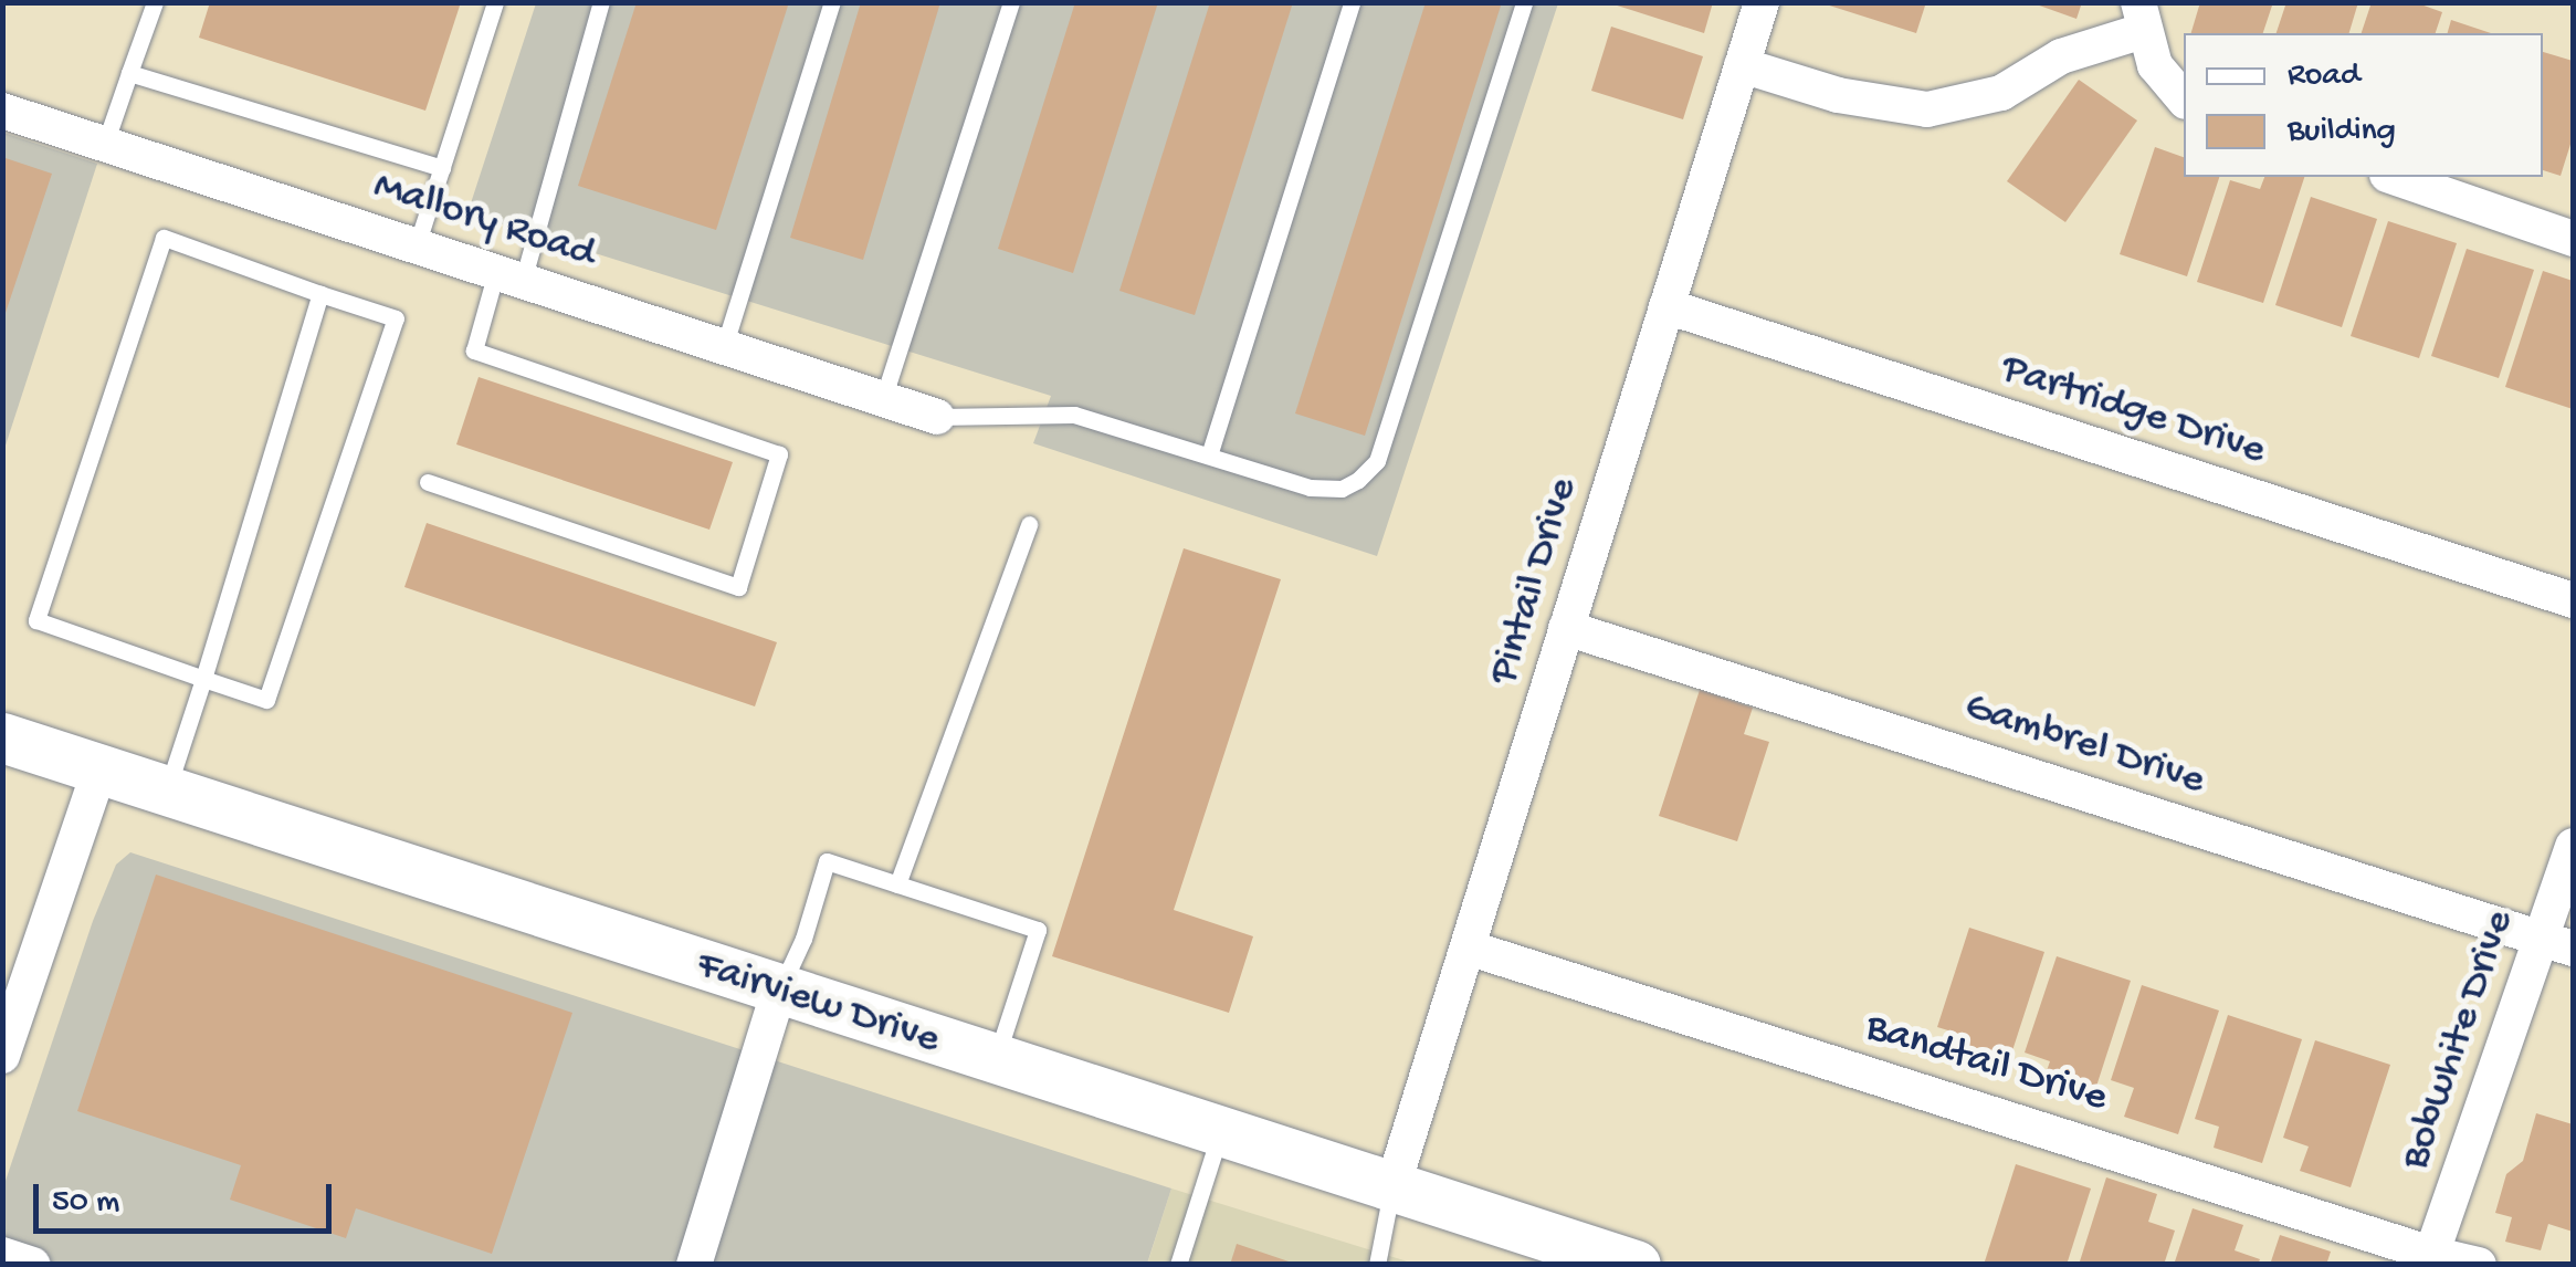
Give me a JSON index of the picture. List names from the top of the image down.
{
  "streets": {
    "main road": ["Fairview Drive"],
    "street": [
      "Mallory Road",
      "Partridge Drive",
      "Pintail Drive",
      "Gambrel Drive",
      "Bobwhite Drive",
      "Bandtail Drive"
    ]
  },
  "crossings": [
    ["Partridge Drive", "Pintail Drive"],
    ["Pintail Drive", "Gambrel Drive"],
    ["Pintail Drive", "Fairview Drive"],
    ["Pintail Drive", "Bandtail Drive"],
    ["Gambrel Drive", "Bobwhite Drive"],
    ["Bobwhite Drive", "Bandtail Drive"]
  ],
  "legend": ["Road", "Building"],
  "scale_bar": "50 m"
}
